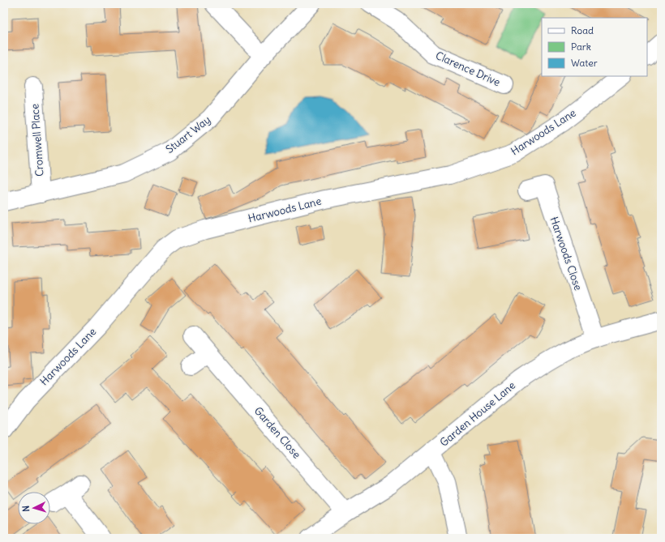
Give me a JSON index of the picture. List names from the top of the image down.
{
  "streets": {
    "street": [
      "Clarence Drive",
      "Harwoods Lane",
      "Stuart Way",
      "Cromwell Place",
      "Harwoods Close",
      "Garden House Lane",
      "Garden Close"
    ]
  },
  "crossings": [
    ["Stuart Way", "Cromwell Place"],
    ["Harwoods Close", "Garden House Lane"],
    ["Garden House Lane", "Garden Close"]
  ],
  "legend": ["Road", "Park", "Water"],
  "north": "left"
}
